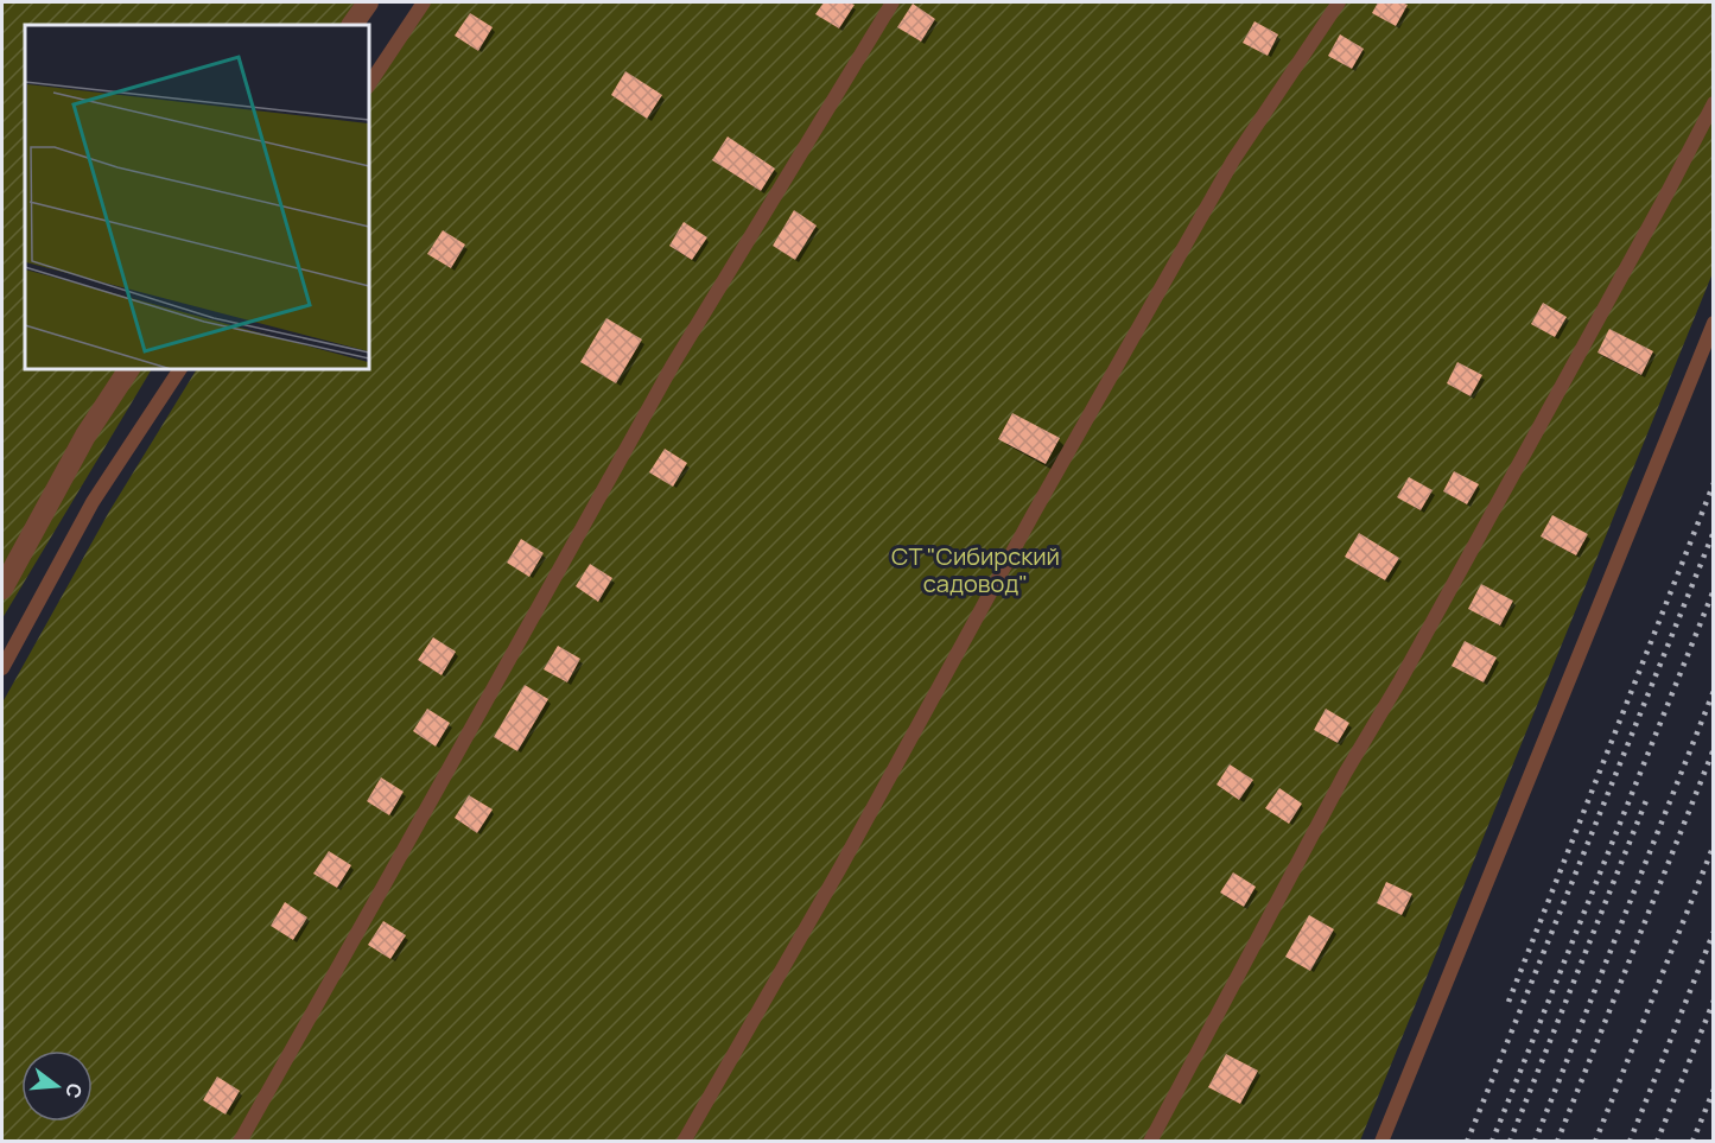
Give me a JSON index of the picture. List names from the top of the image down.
{
  "parks": ["СТ \"Сибирский садовод\""],
  "north": "right"
}
